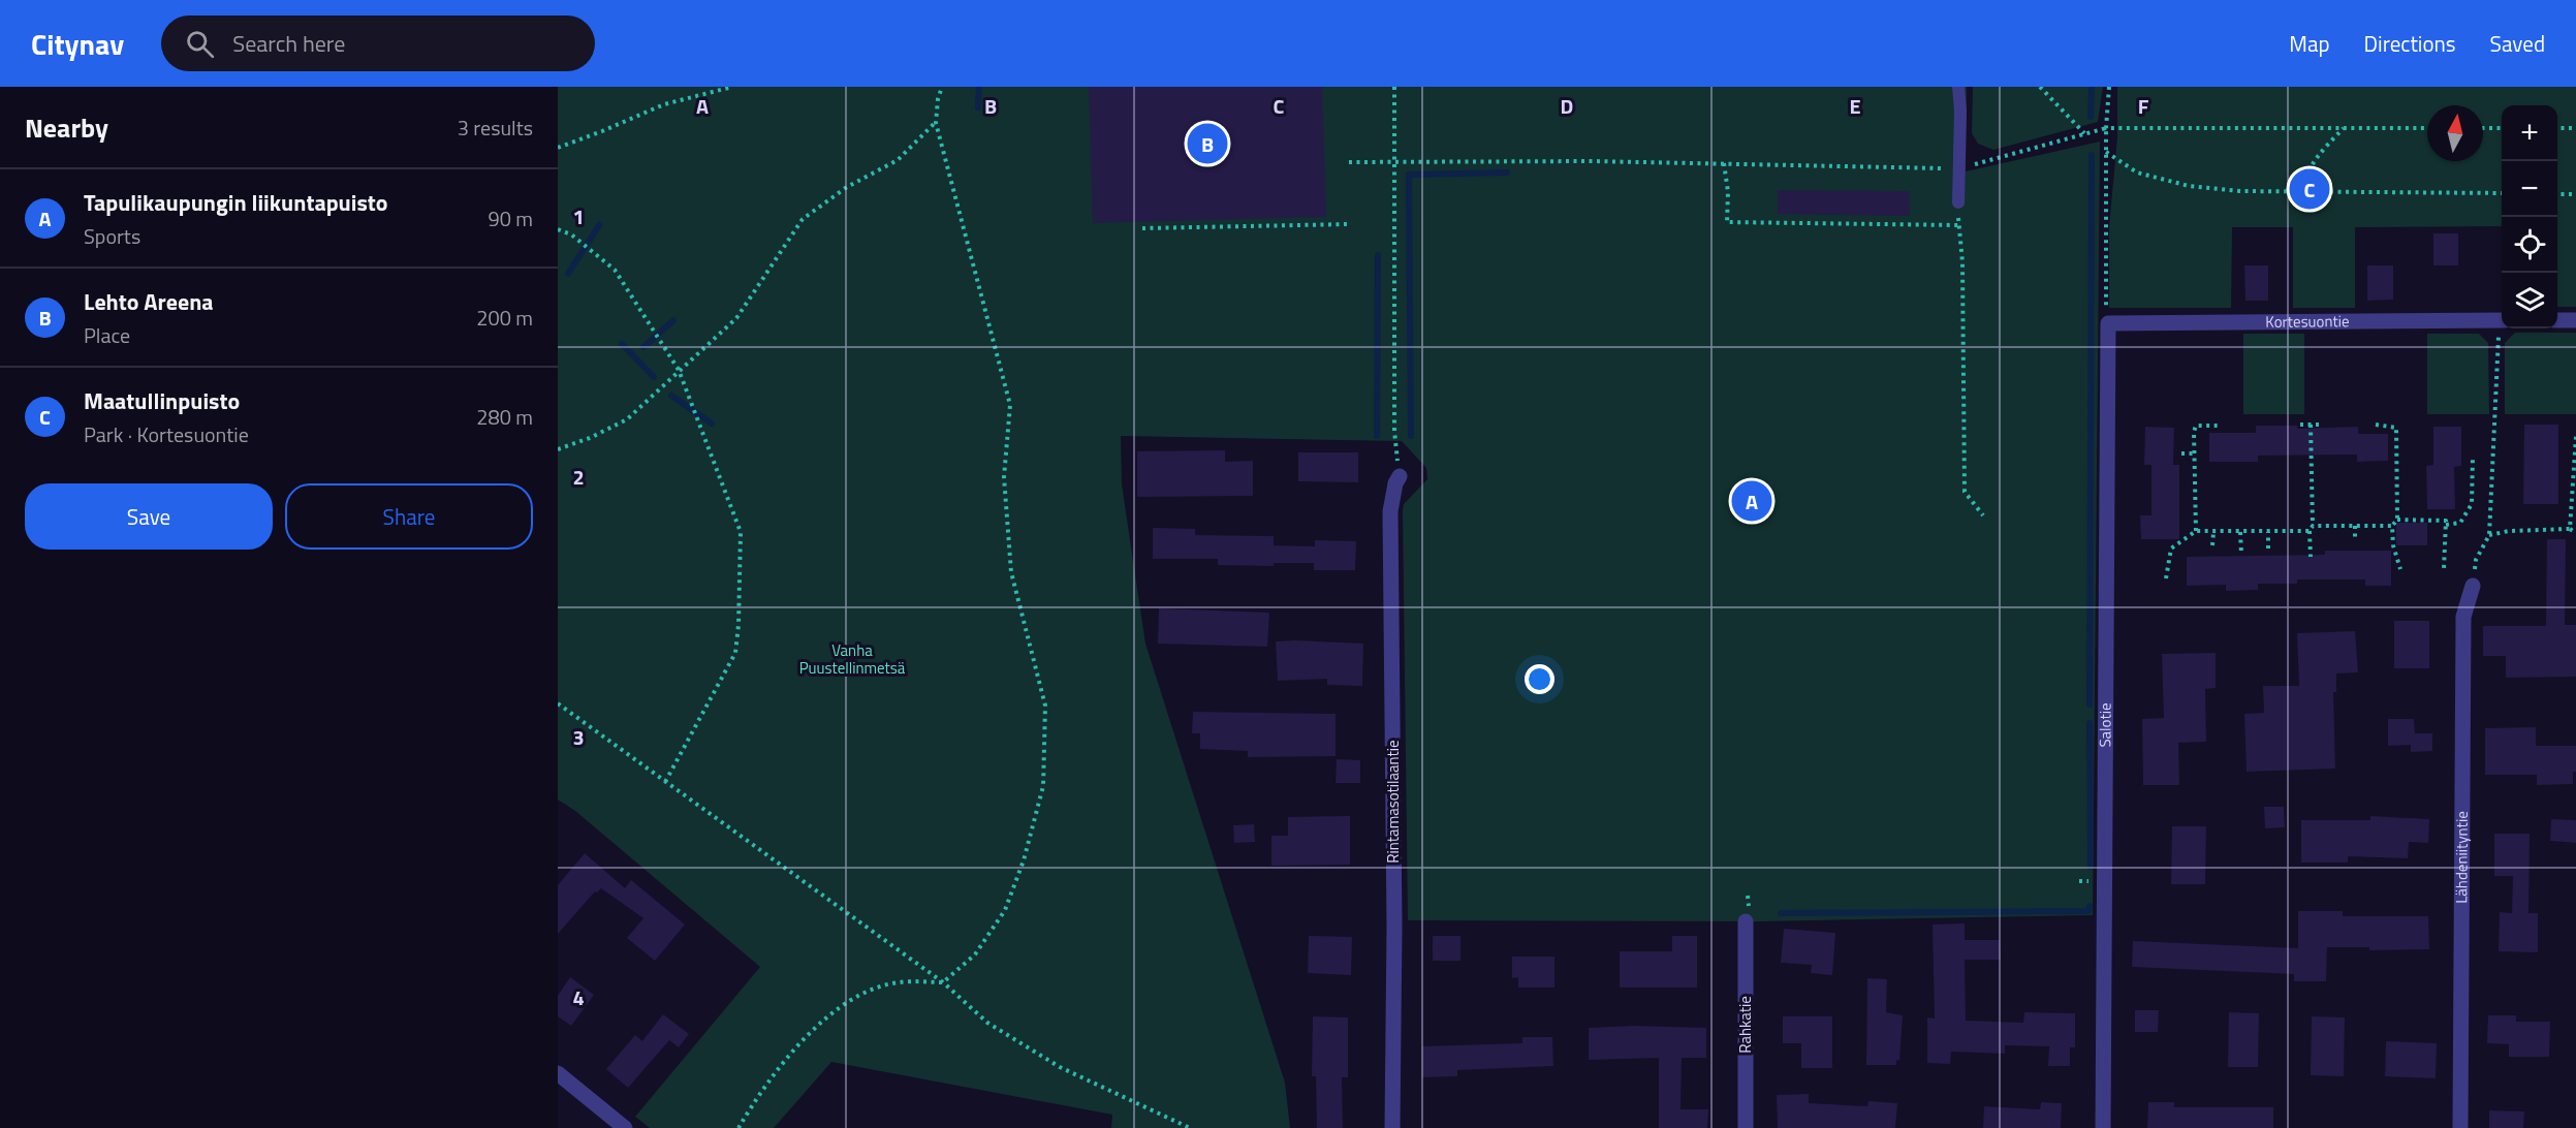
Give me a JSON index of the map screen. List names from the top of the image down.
{
  "streets": {
    "street": [
      "Kortesuontie",
      "Salotie",
      "Rintamasotilaantie",
      "Lähdeniityntie",
      "Rahkatie"
    ]
  },
  "crossings": [
    ["Kortesuontie", "Salotie"]
  ],
  "parks": ["Vanha Puustellinmetsä"],
  "north": "top",
  "page": {
    "header": "Citynav",
    "search": "Search here",
    "nav": ["Map", "Directions", "Saved"],
    "heading": ["Nearby", "3 results"],
    "map_buttons": ["+", "−"],
    "pins": ["B", "C", "A"],
    "list": [
      {
        "mark": "A",
        "name": "Tapulikaupungin liikuntapuisto",
        "note": "Sports",
        "value": "90 m"
      },
      {
        "mark": "B",
        "name": "Lehto Areena",
        "note": "Place",
        "value": "200 m"
      },
      {
        "mark": "C",
        "name": "Maatullinpuisto",
        "note": "Park · Kortesuontie",
        "value": "280 m"
      }
    ],
    "buttons": ["Save", "Share"]
  },
  "grid": {
    "columns": [
      "A",
      "B",
      "C",
      "D",
      "E",
      "F"
    ],
    "rows": [
      "1",
      "2",
      "3",
      "4"
    ]
  }
}
